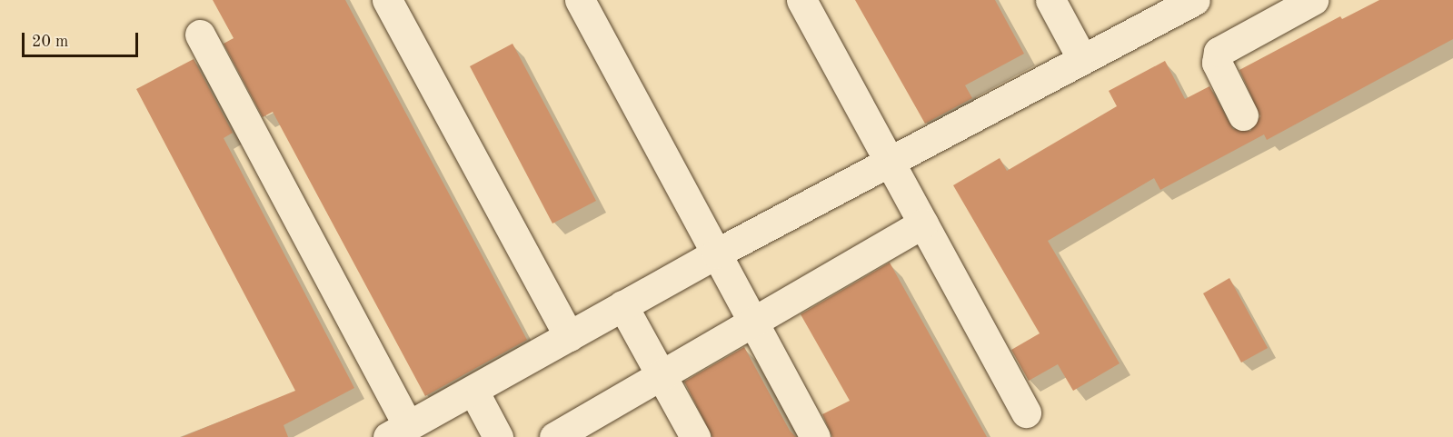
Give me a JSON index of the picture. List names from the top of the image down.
{
  "scale_bar": "20 m"
}
